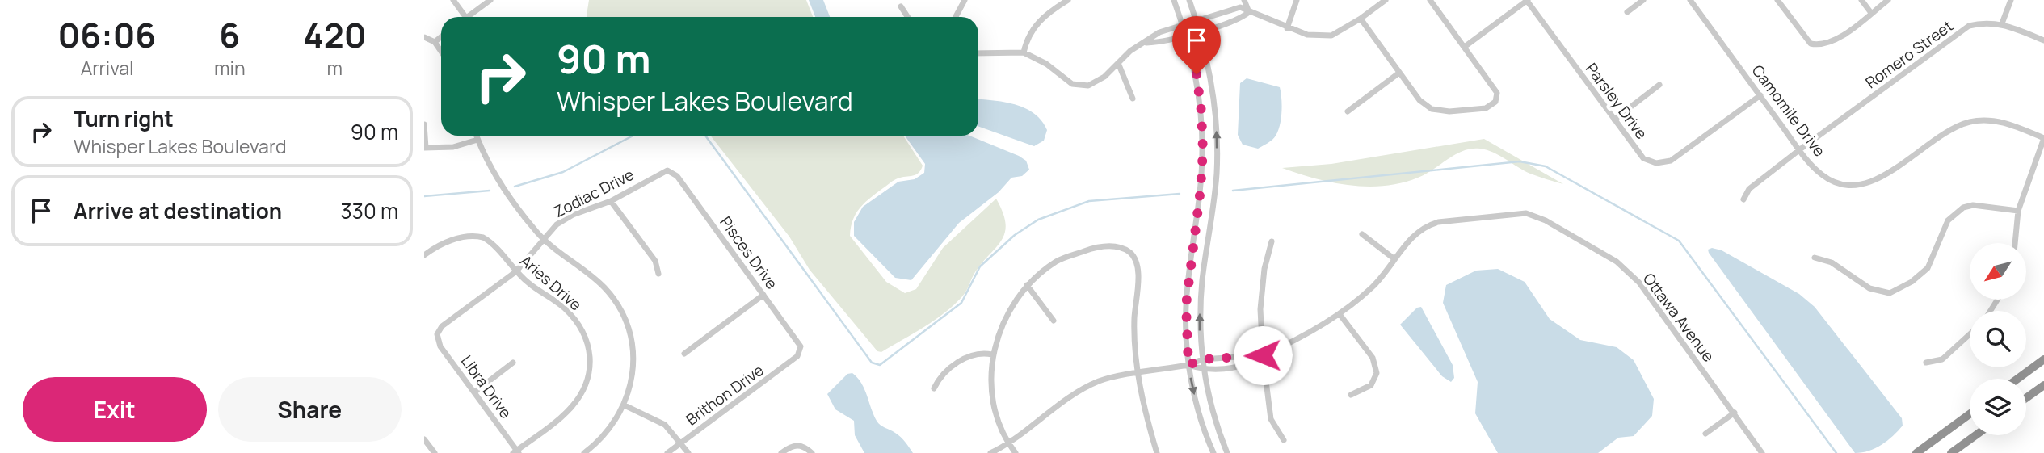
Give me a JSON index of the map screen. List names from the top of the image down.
{
  "streets": {
    "street": [
      "Romero Street",
      "Parsley Drive",
      "Camomile Drive",
      "Zodiac Drive",
      "Pisces Drive",
      "Aries Drive",
      "Ottawa Avenue",
      "Libra Drive",
      "Brithon Drive"
    ]
  },
  "crossings": [
    ["Romero Street", "Camomile Drive"],
    ["Parsley Drive", "Camomile Drive"],
    ["Zodiac Drive", "Pisces Drive"],
    ["Zodiac Drive", "Aries Drive"],
    ["Zodiac Drive", "Libra Drive"],
    ["Pisces Drive", "Brithon Drive"],
    ["Aries Drive", "Libra Drive"]
  ],
  "north": "bottom left",
  "page": {
    "eta": [
      "06:06",
      "Arrival",
      "6",
      "min",
      "420",
      "m"
    ],
    "turn": ["90 m", "Whisper Lakes Boulevard"],
    "list": [
      {
        "name": "Turn right",
        "note": "Whisper Lakes Boulevard",
        "value": "90 m"
      },
      {
        "name": "Arrive at destination",
        "value": "330 m"
      }
    ],
    "buttons": ["Exit", "Share"]
  }
}
